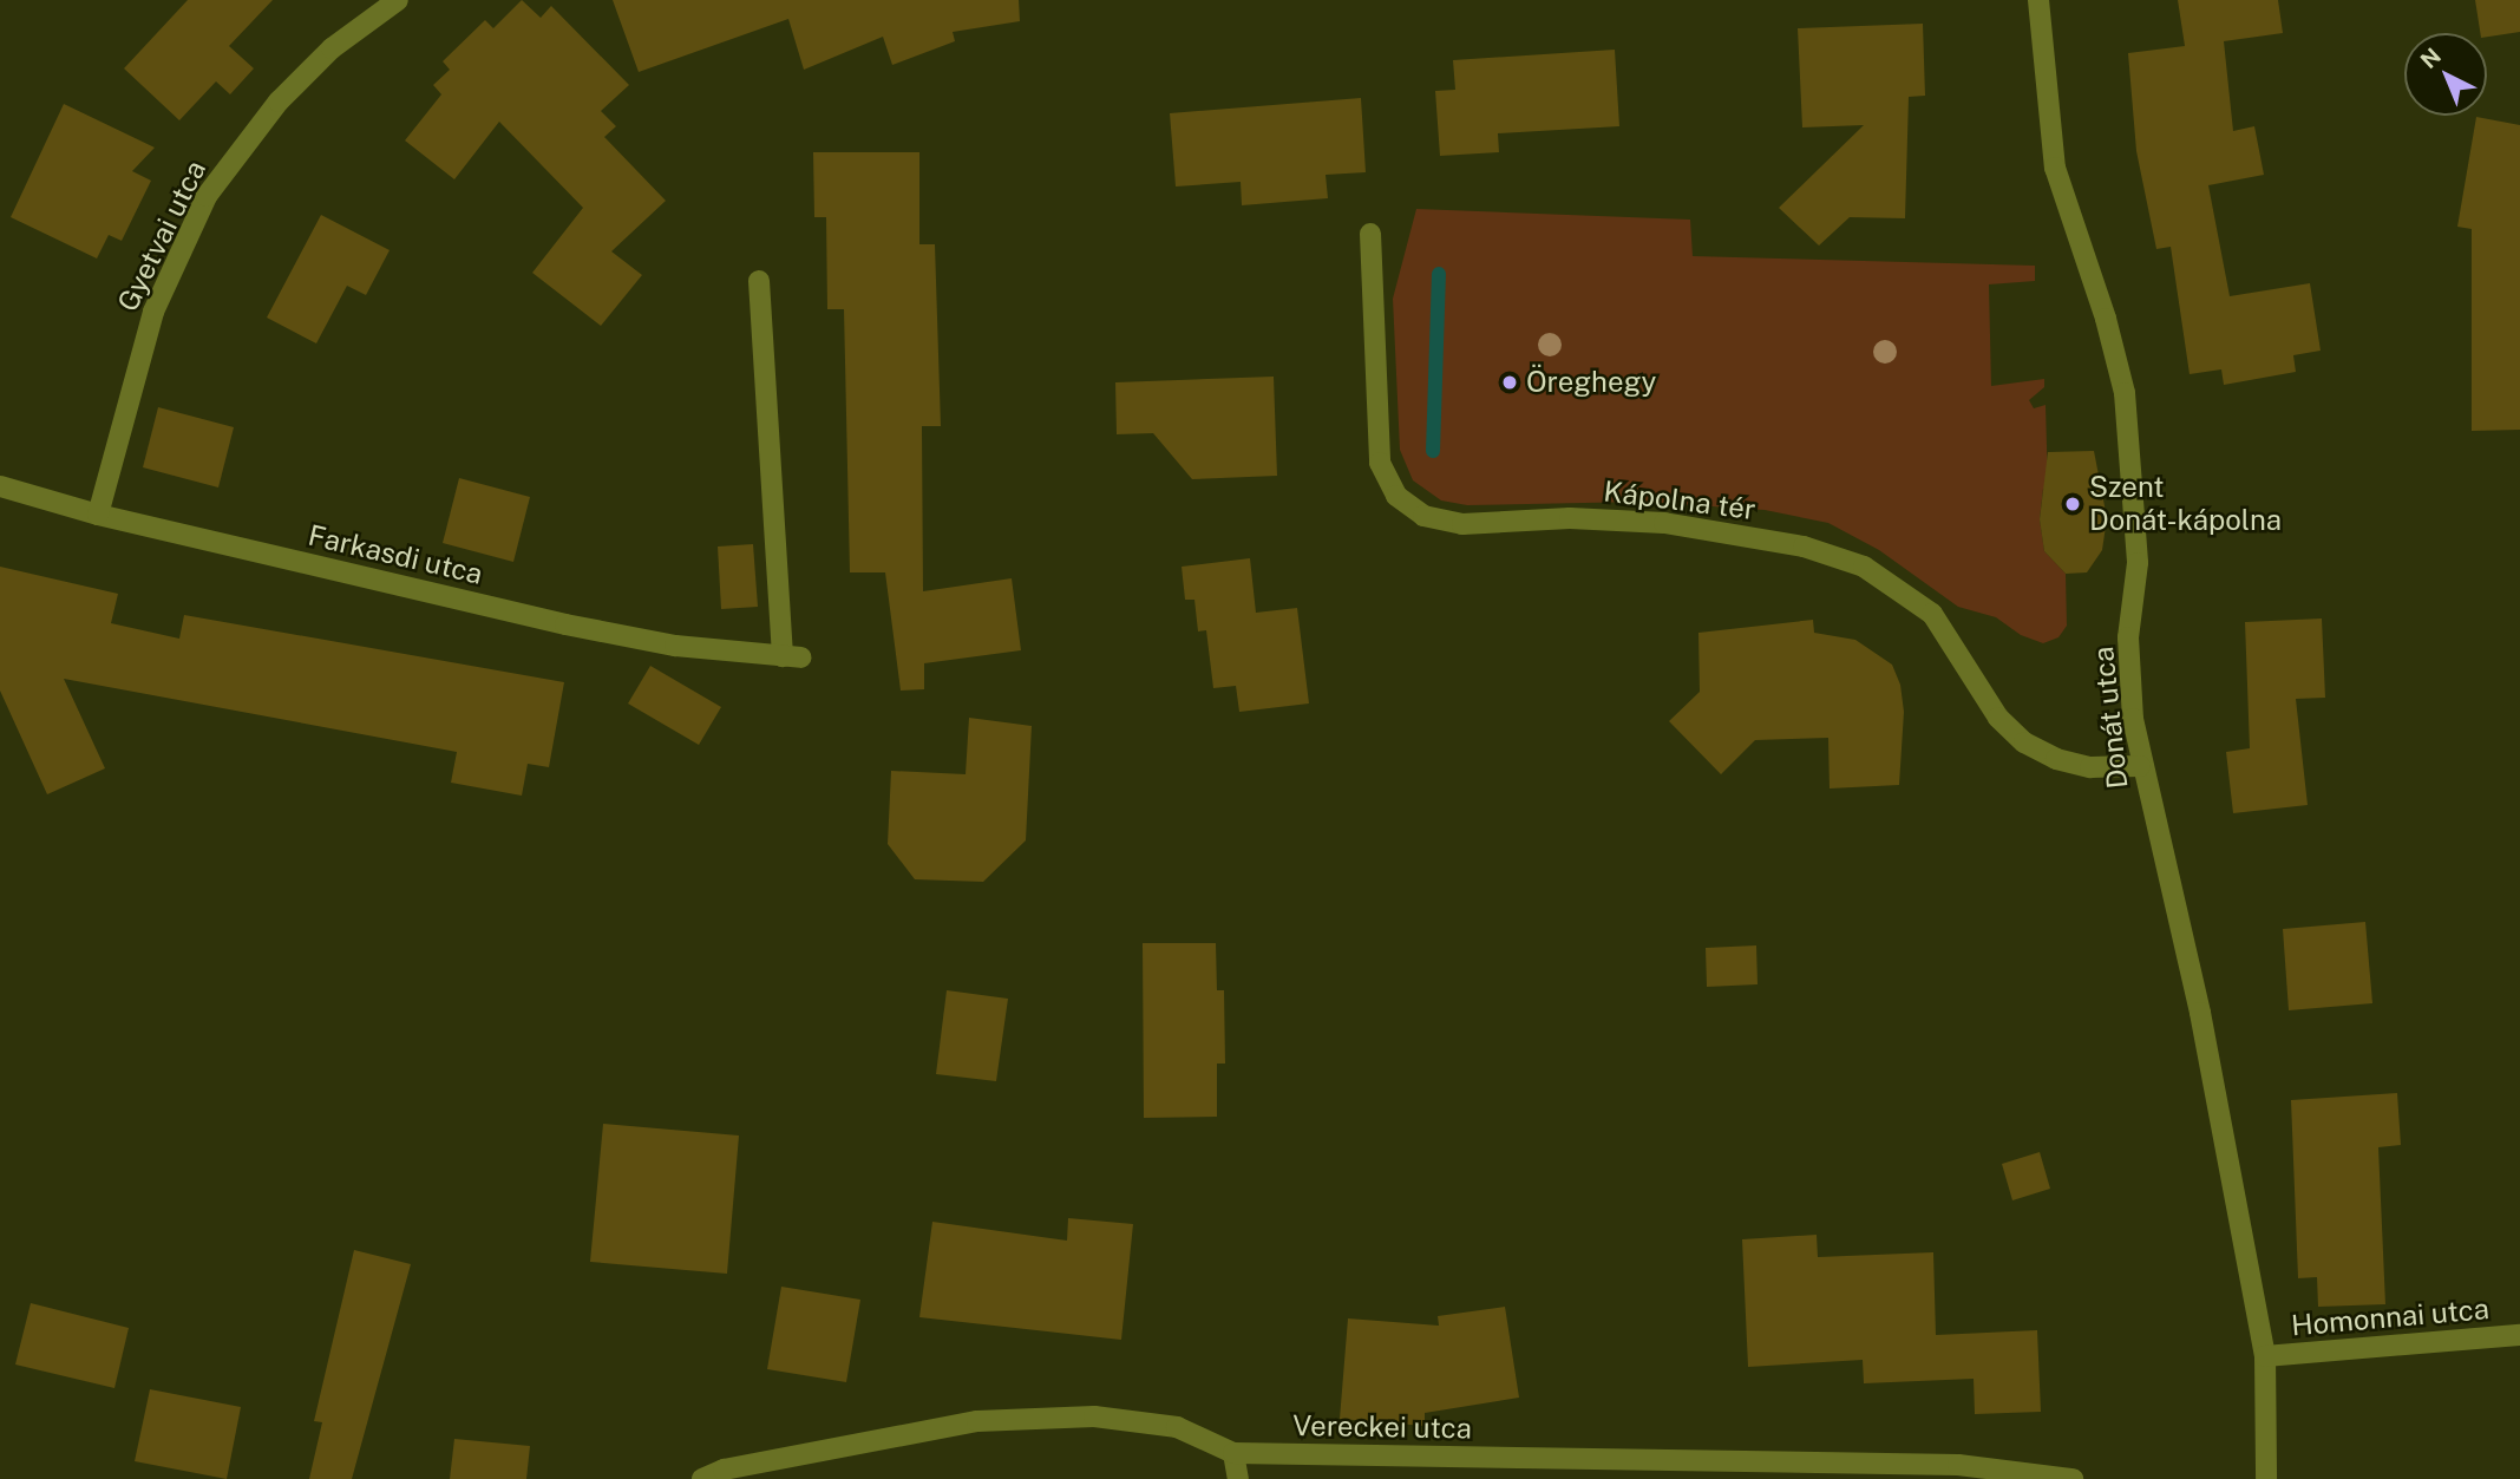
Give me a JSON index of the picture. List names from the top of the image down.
{
  "streets": {
    "street": [
      "Gyetvai utca",
      "Kápolna tér",
      "Farkasdi utca",
      "Donát utca",
      "Homonnai utca",
      "Vereckei utca"
    ]
  },
  "crossings": [
    ["Gyetvai utca", "Farkasdi utca"],
    ["Kápolna tér", "Donát utca"],
    ["Donát utca", "Homonnai utca"]
  ],
  "places": ["Öreghegy", "Szent Donát-kápolna"],
  "north": "top left"
}
